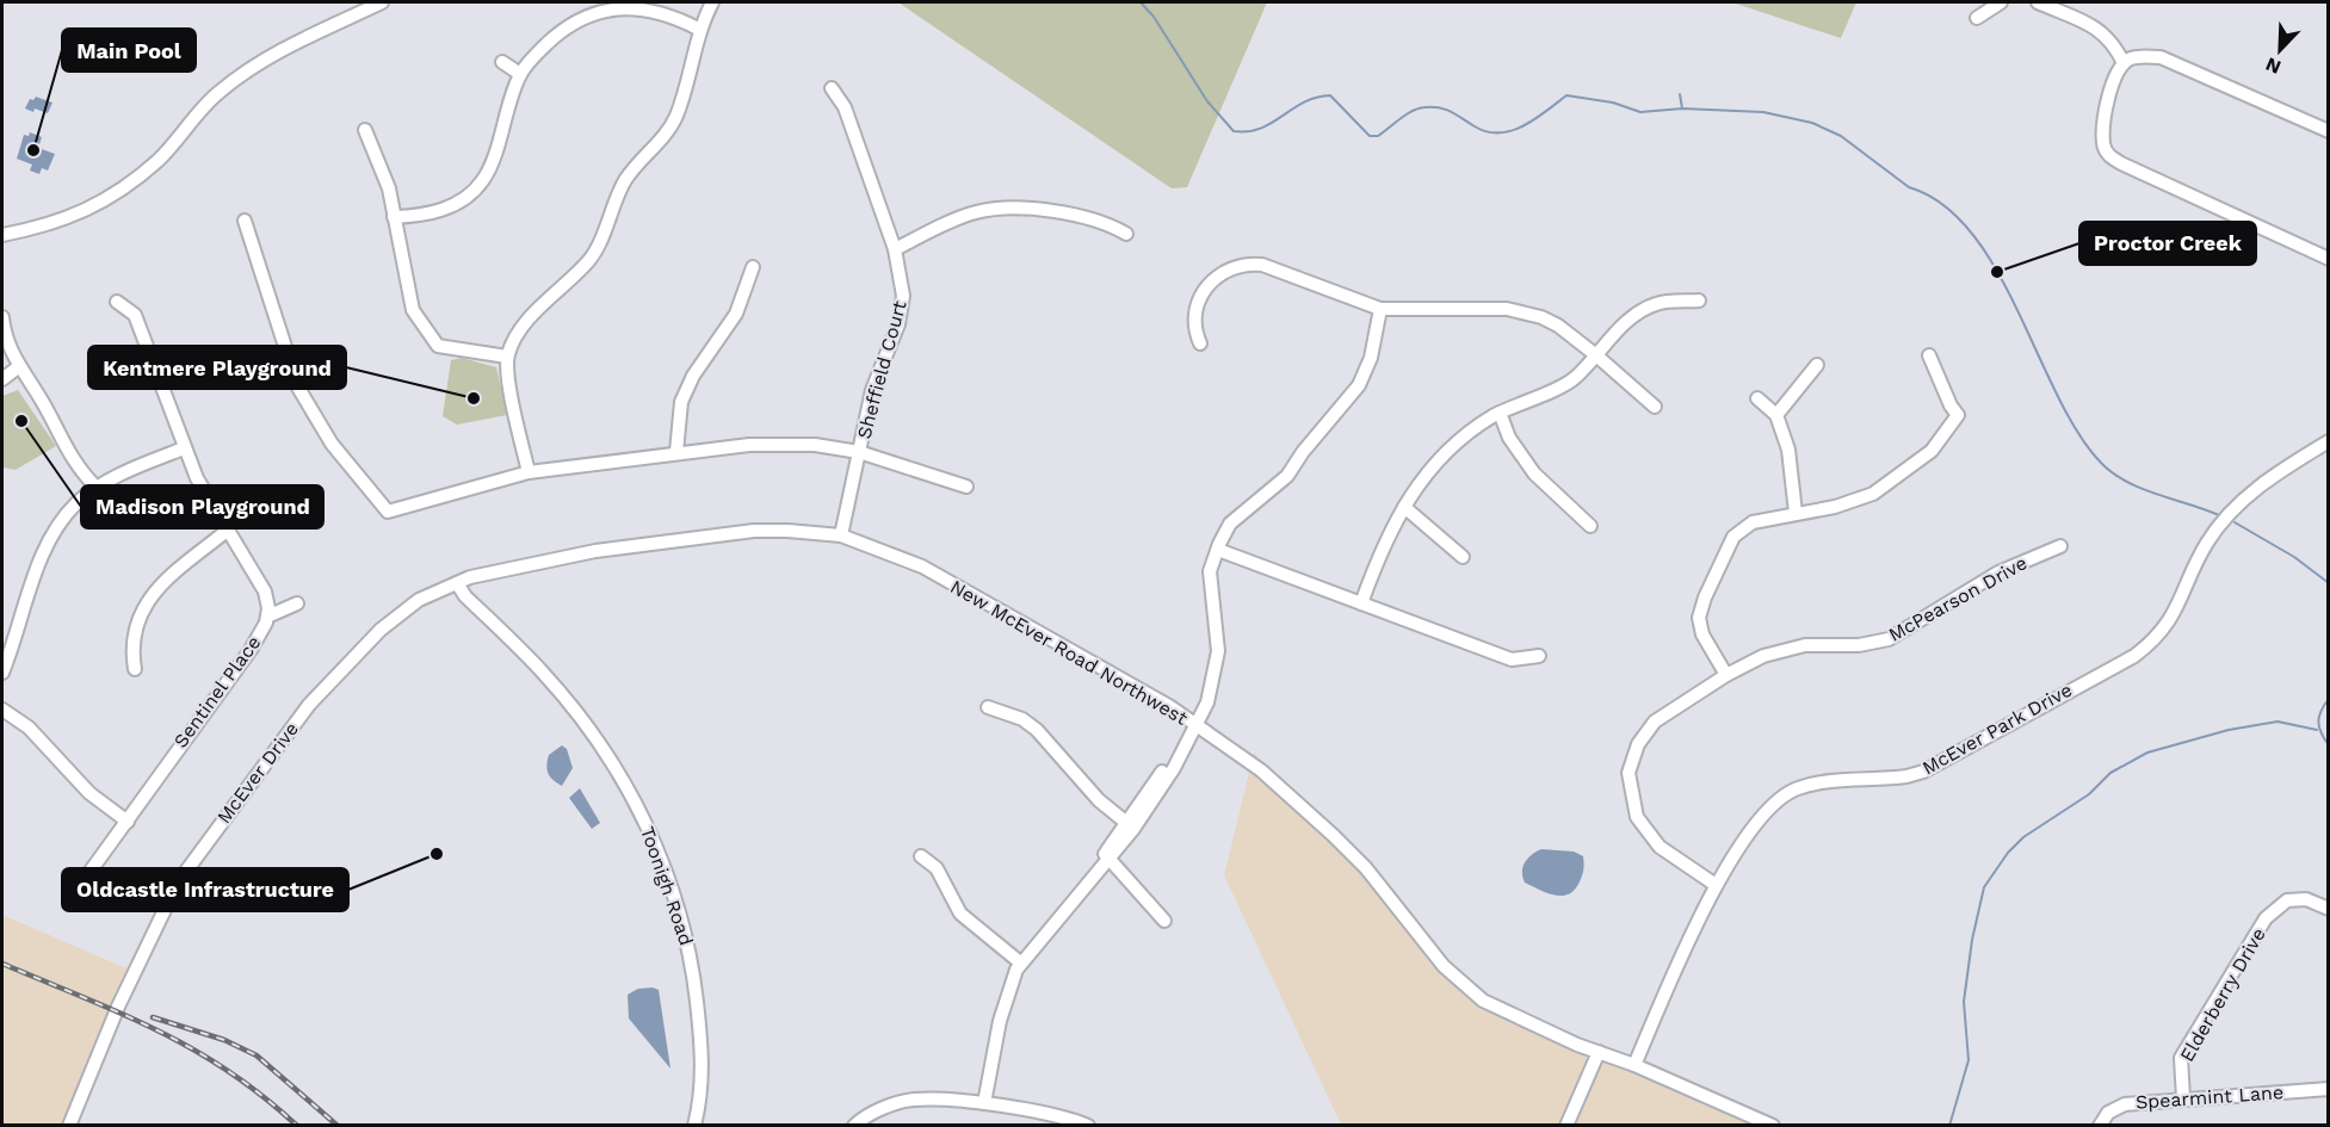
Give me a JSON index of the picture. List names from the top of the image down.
{
  "streets": {
    "street": [
      "Sheffield Court",
      "McPearson Drive",
      "New McEver Road Northwest",
      "Sentinel Place",
      "McEver Park Drive",
      "McEver Drive",
      "Toonigh Road",
      "Elderberry Drive",
      "Spearmint Lane"
    ]
  },
  "crossings": [
    ["Sheffield Court", "New McEver Road Northwest"],
    ["McPearson Drive", "McEver Park Drive"],
    ["New McEver Road Northwest", "McEver Park Drive"],
    ["New McEver Road Northwest", "McEver Drive"],
    ["New McEver Road Northwest", "Toonigh Road"],
    ["McEver Drive", "Toonigh Road"],
    ["Elderberry Drive", "Spearmint Lane"]
  ],
  "places": [
    "Main Pool",
    "Proctor Creek",
    "Kentmere Playground",
    "Madison Playground",
    "Oldcastle Infrastructure"
  ],
  "north": "bottom left"
}
